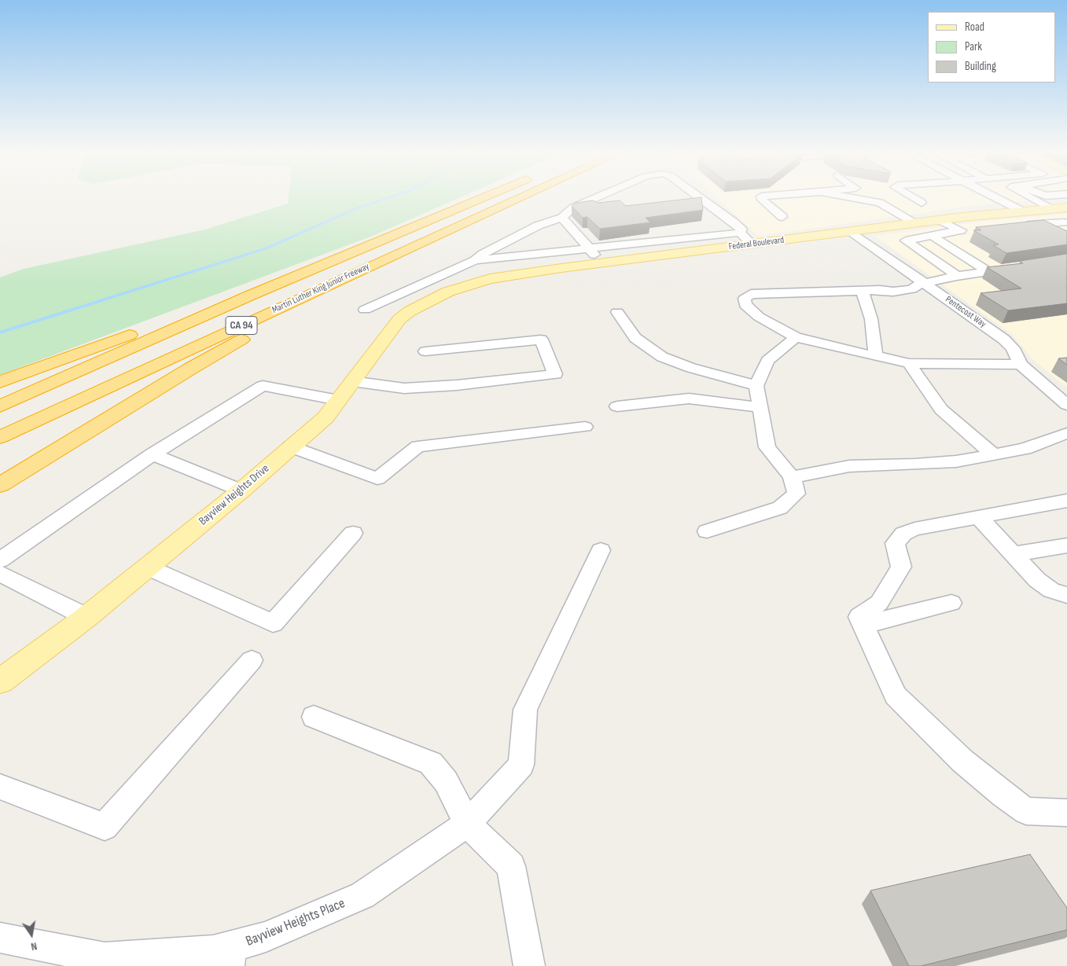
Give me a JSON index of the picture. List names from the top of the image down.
{
  "streets": {
    "highway": ["Martin Luther King Junior Freeway", "CA 94"],
    "main road": ["Federal Boulevard", "Bayview Heights Drive"],
    "street": ["Pentecost Way", "Bayview Heights Place"]
  },
  "crossings": [
    ["Federal Boulevard", "Pentecost Way"],
    ["Federal Boulevard", "Bayview Heights Drive"]
  ],
  "legend": ["Road", "Park", "Building"],
  "north": "bottom"
}
